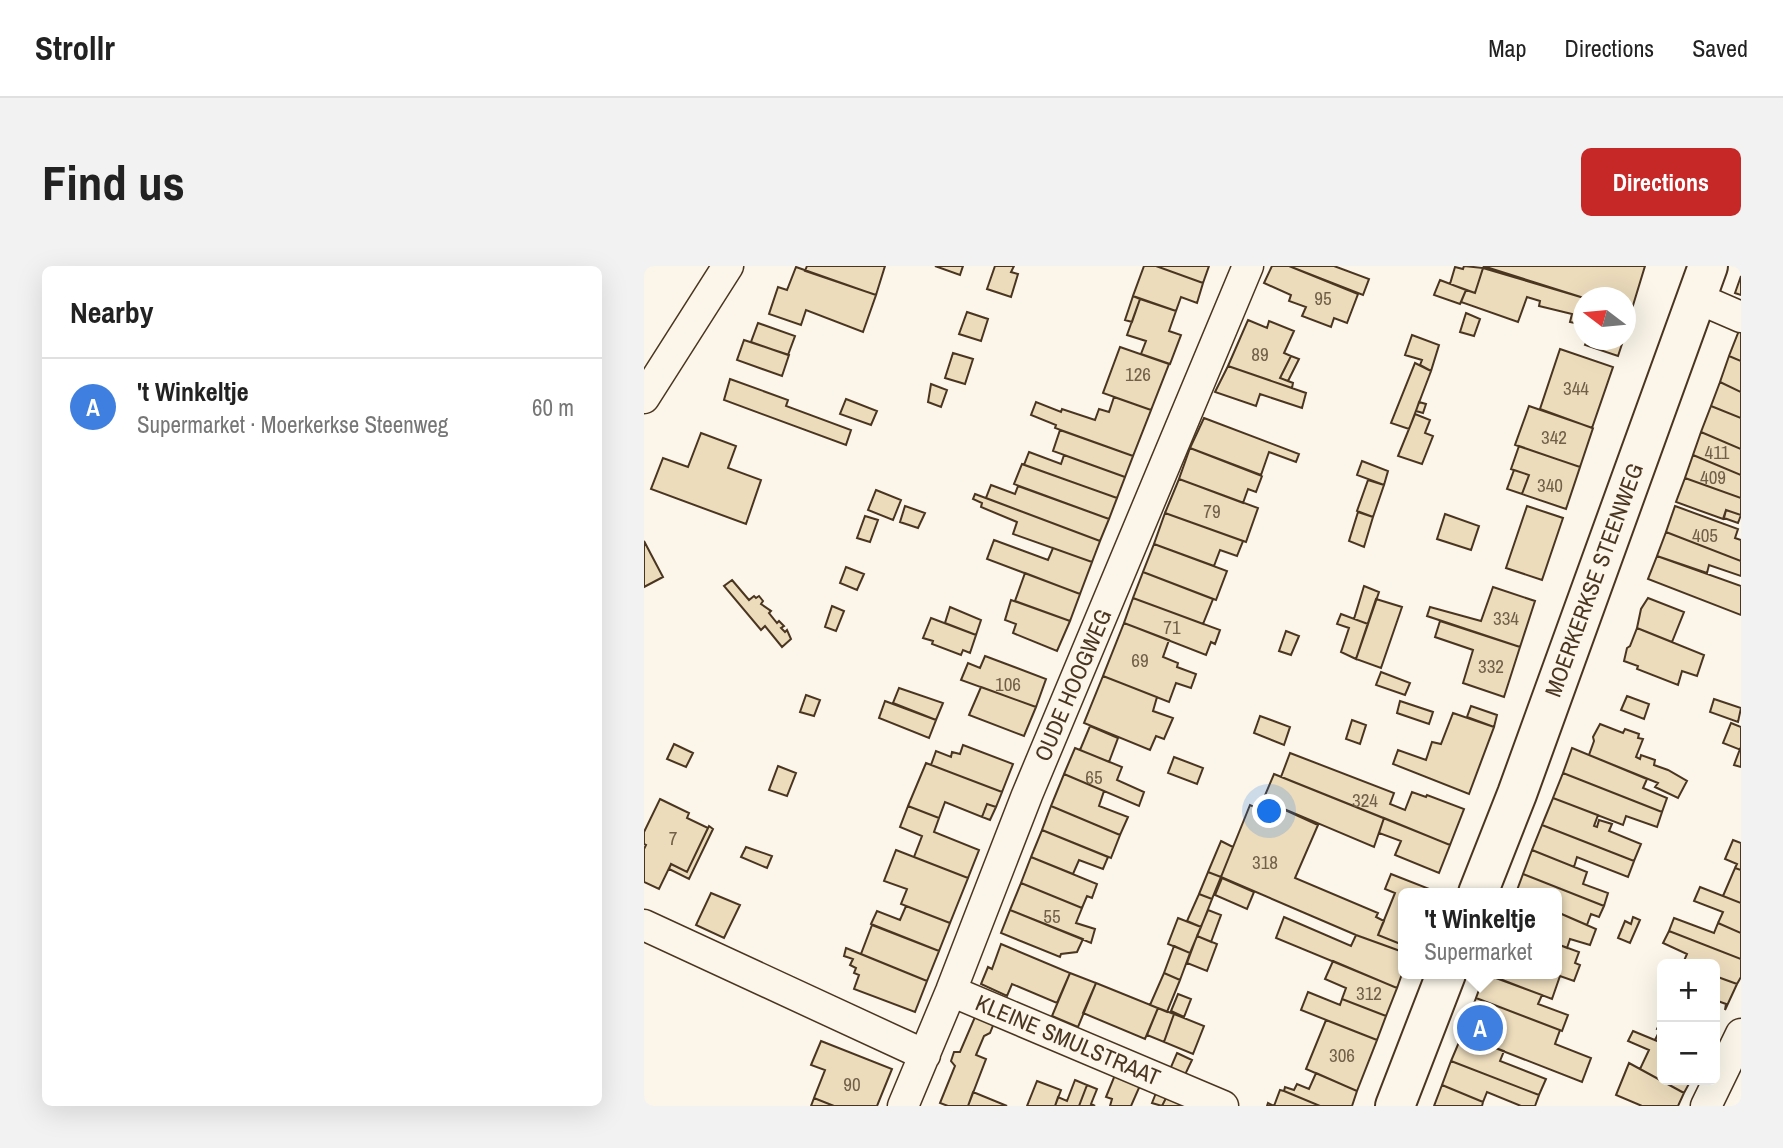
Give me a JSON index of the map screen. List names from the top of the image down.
{
  "streets": {
    "street": ["MOERKERKSE STEENWEG", "OUDE HOOGWEG", "KLEINE SMULSTRAAT"]
  },
  "crossings": [
    ["OUDE HOOGWEG", "KLEINE SMULSTRAAT"]
  ],
  "house_numbers": [
    "95",
    "89",
    "126",
    "344",
    "342",
    "411",
    "409",
    "340",
    "79",
    "405",
    "334",
    "71",
    "69",
    "332",
    "106",
    "65",
    "324",
    "7",
    "318",
    "55",
    "312",
    "306",
    "90"
  ],
  "north": "left",
  "page": {
    "header": "Strollr",
    "nav": ["Map", "Directions", "Saved"],
    "buttons": "Directions",
    "title": "Find us",
    "heading": "Nearby",
    "list": [
      {
        "mark": "A",
        "name": "'t Winkeltje",
        "note": "Supermarket · Moerkerkse Steenweg",
        "value": "60 m"
      }
    ],
    "popup": ["'t Winkeltje", "Supermarket"],
    "map_buttons": ["+", "−"],
    "pins": "A"
  }
}
